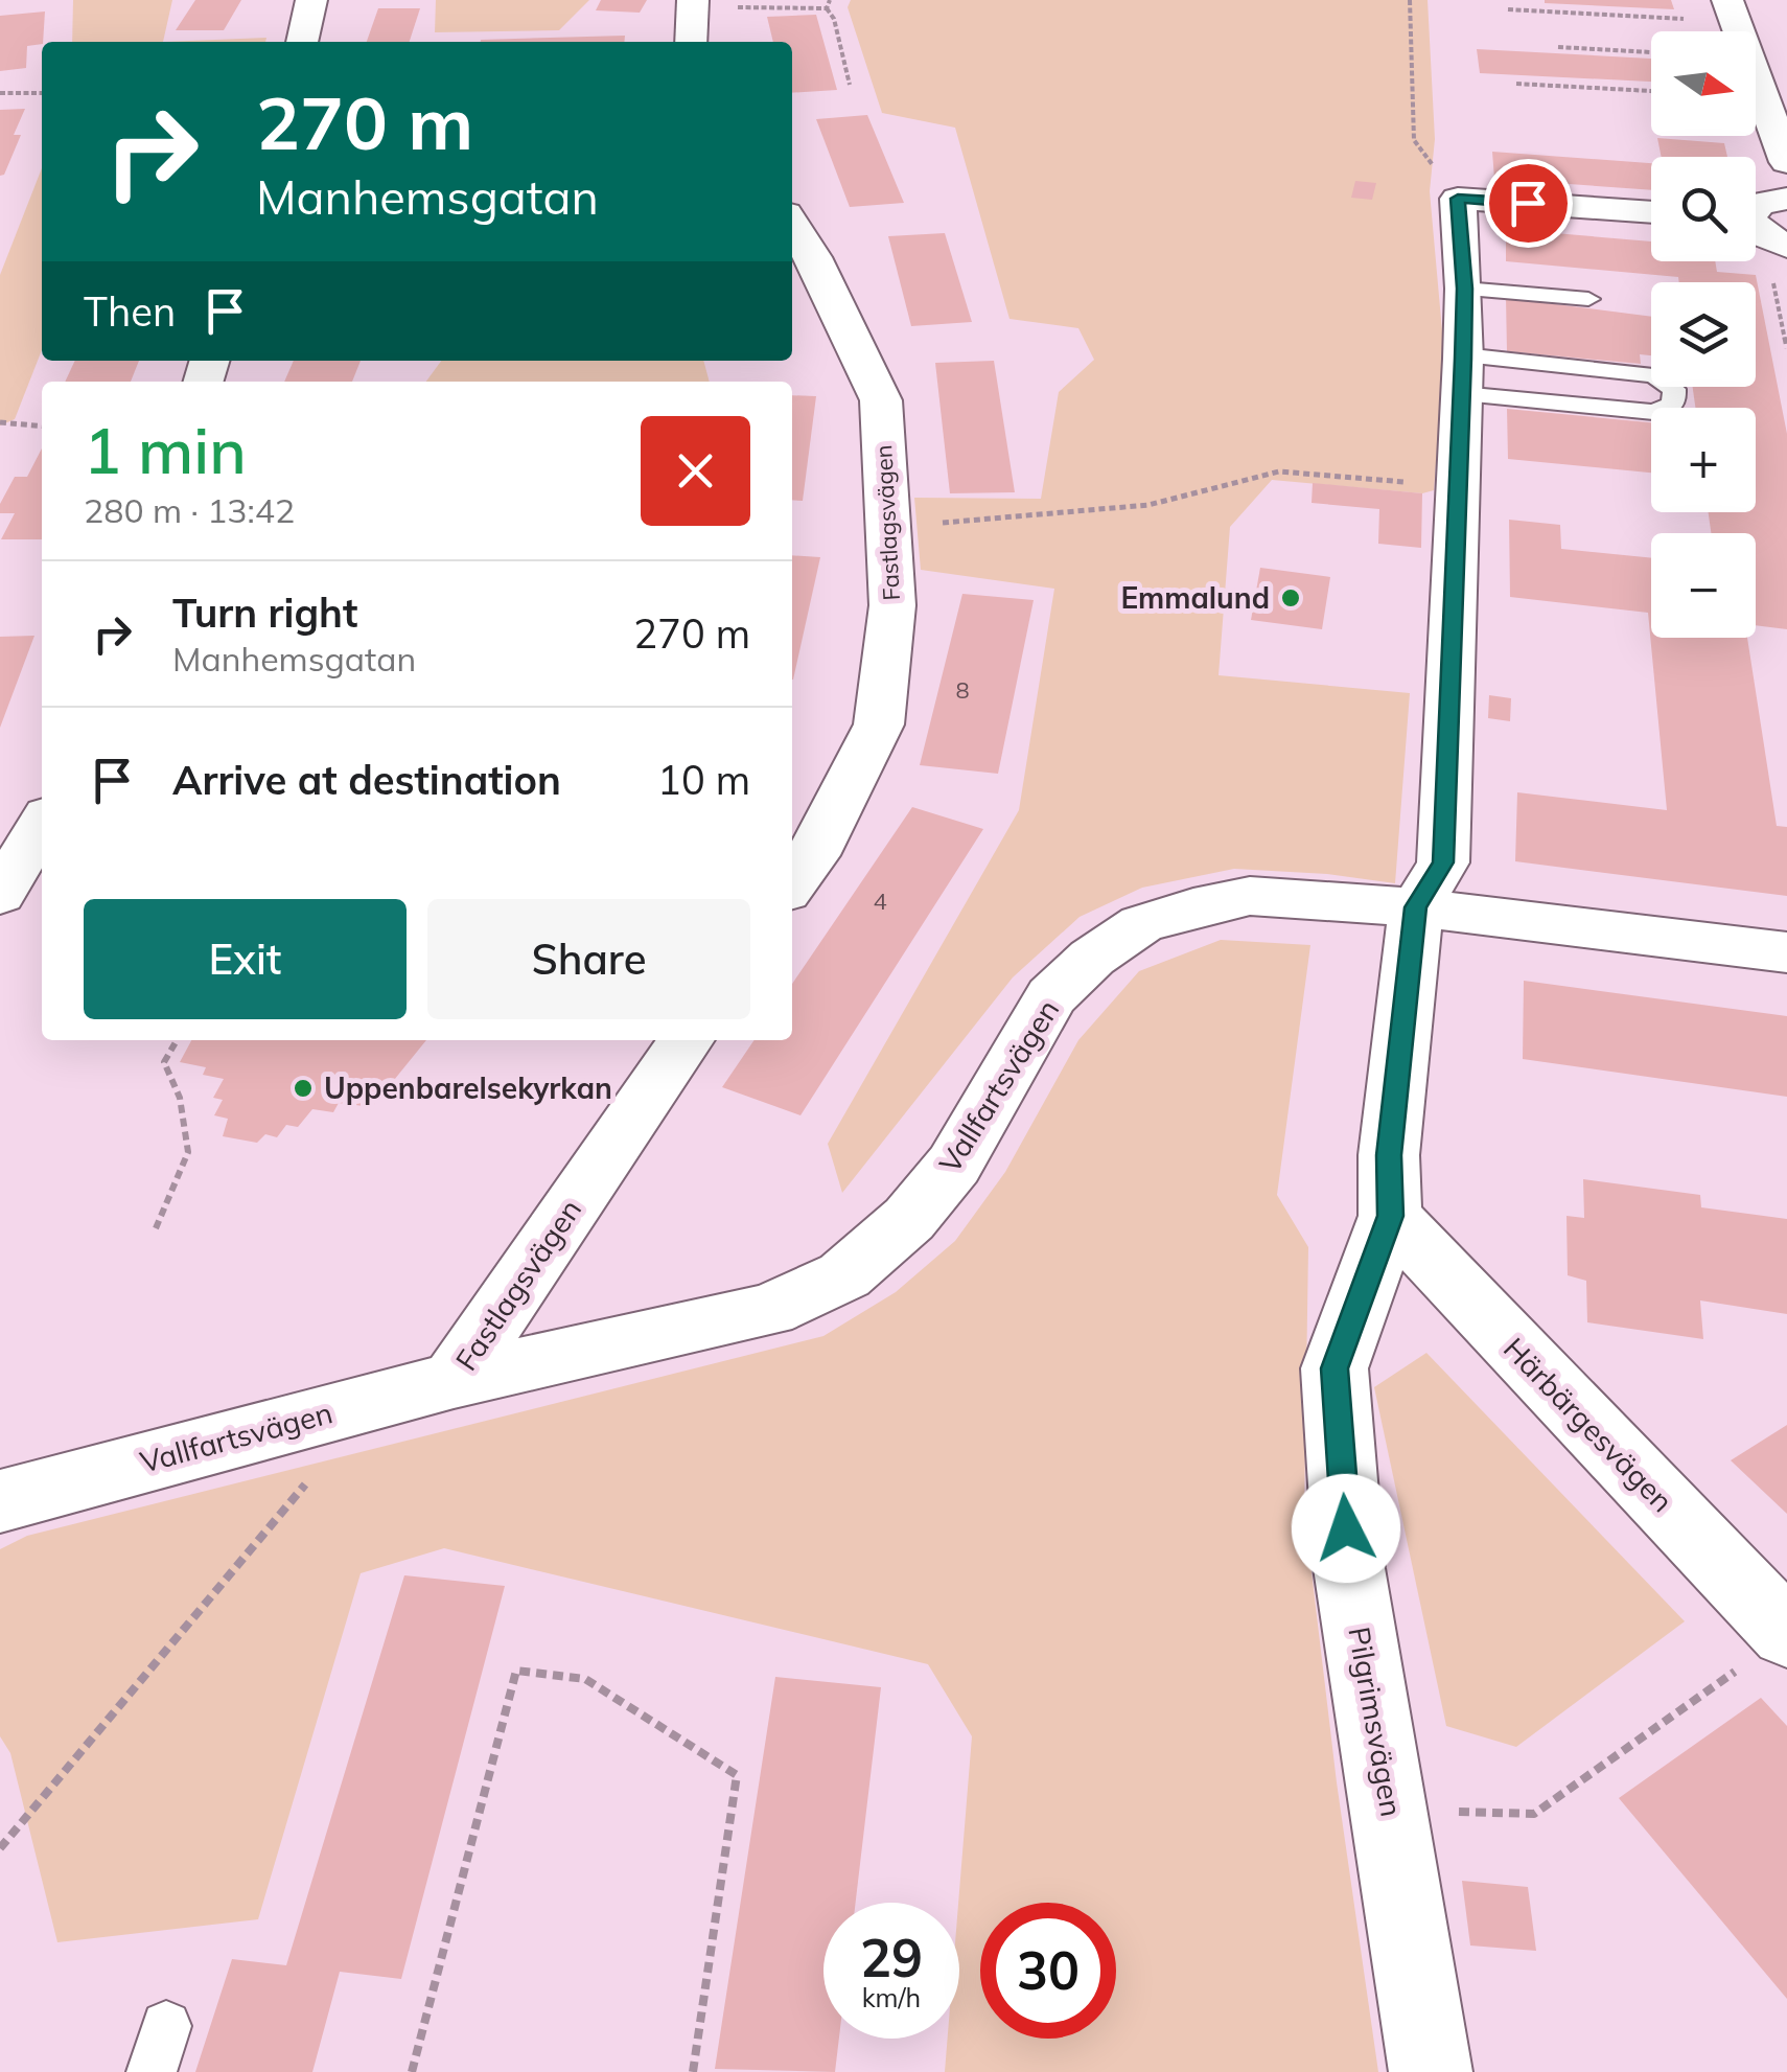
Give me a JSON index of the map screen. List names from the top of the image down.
{
  "streets": {
    "street": [
      "Fastlagsvägen",
      "Vallfartsvägen",
      "Härbärgesvägen",
      "Pilgrimsvägen"
    ]
  },
  "crossings": [
    ["Fastlagsvägen", "Vallfartsvägen"],
    ["Vallfartsvägen", "Pilgrimsvägen"],
    ["Härbärgesvägen", "Pilgrimsvägen"]
  ],
  "places": ["Emmalund", "Uppenbarelsekyrkan"],
  "house_numbers": ["8", "4"],
  "north": "right",
  "page": {
    "map_buttons": ["+", "−"],
    "turn": ["270 m", "Manhemsgatan"],
    "then": "Then",
    "heading": ["1 min", "280 m · 13:42"],
    "list": [
      {
        "name": "Turn right",
        "note": "Manhemsgatan",
        "value": "270 m"
      },
      {
        "name": "Arrive at destination",
        "value": "10 m"
      }
    ],
    "buttons": ["Exit", "Share"],
    "speed": "29 km/h",
    "limit": "30"
  }
}
